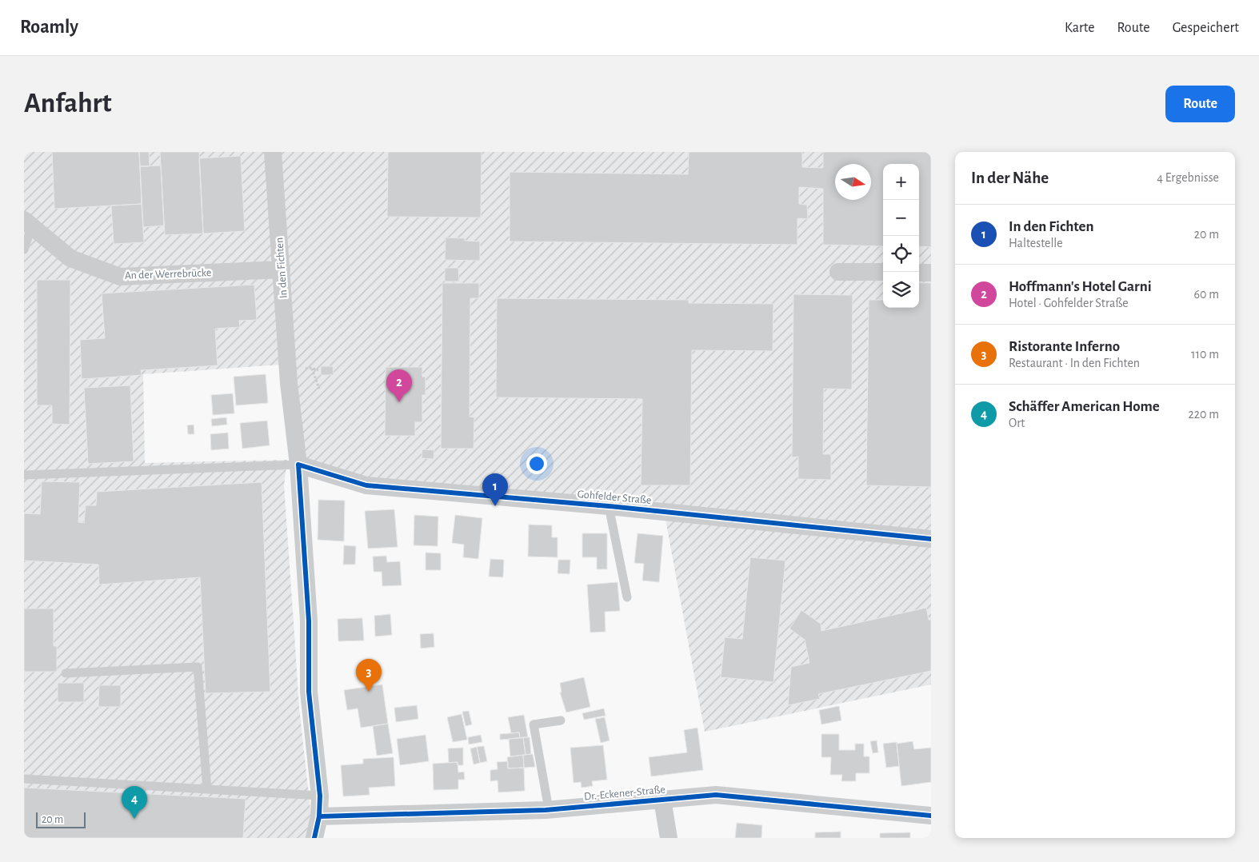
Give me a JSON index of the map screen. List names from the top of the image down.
{
  "streets": {
    "street": [
      "In den Fichten",
      "An der Werrebrücke",
      "Gohfelder Straße",
      "Dr.-Eckener-Straße"
    ]
  },
  "crossings": [
    ["In den Fichten", "An der Werrebrücke"],
    ["In den Fichten", "Gohfelder Straße"],
    ["In den Fichten", "Dr.-Eckener-Straße"]
  ],
  "scale_bar": "20 m",
  "north": "right",
  "page": {
    "header": "Roamly",
    "nav": ["Karte", "Route", "Gespeichert"],
    "buttons": "Route",
    "title": "Anfahrt",
    "heading": ["In der Nähe", "4 Ergebnisse"],
    "map_buttons": ["+", "−"],
    "list": [
      {
        "mark": "1",
        "name": "In den Fichten",
        "note": "Haltestelle",
        "value": "20 m"
      },
      {
        "mark": "2",
        "name": "Hoffmann's Hotel Garni",
        "note": "Hotel · Gohfelder Straße",
        "value": "60 m"
      },
      {
        "mark": "3",
        "name": "Ristorante Inferno",
        "note": "Restaurant · In den Fichten",
        "value": "110 m"
      },
      {
        "mark": "4",
        "name": "Schäffer American Home",
        "note": "Ort",
        "value": "220 m"
      }
    ],
    "pins": [
      "2",
      "1",
      "3",
      "4"
    ],
    "scale": "20 m"
  }
}
